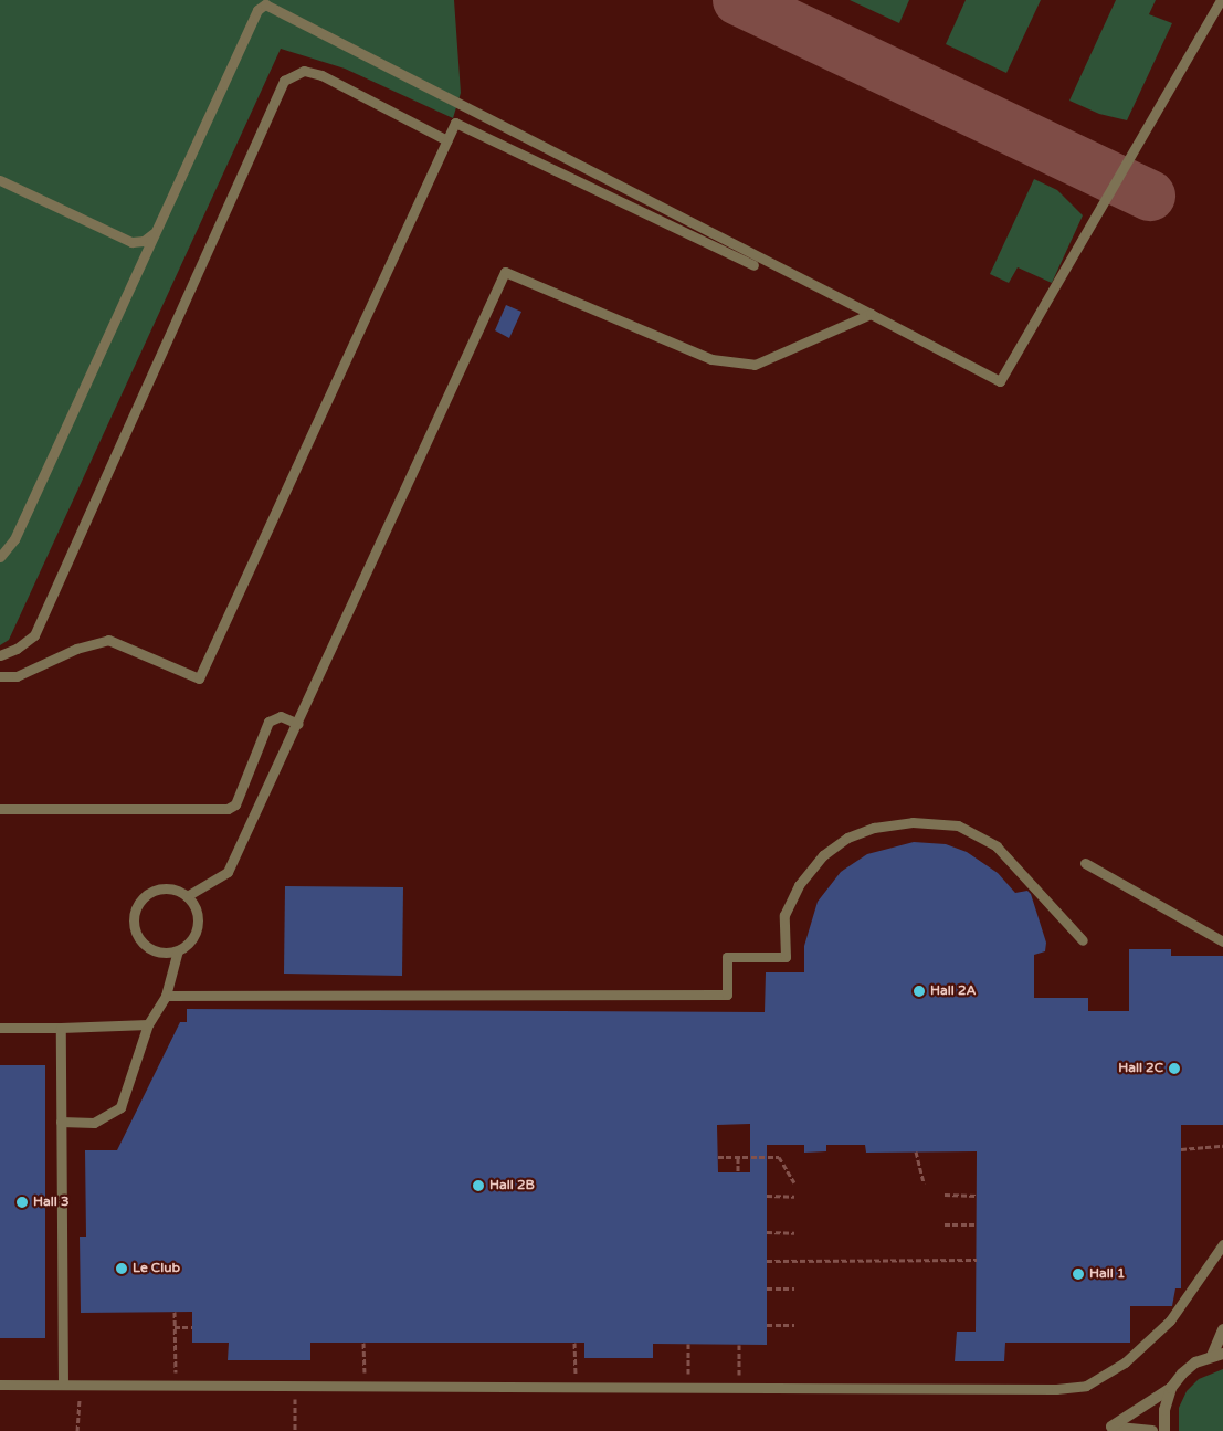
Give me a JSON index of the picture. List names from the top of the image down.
{
  "places": [
    "Hall 2A",
    "Hall 2C",
    "Hall 2B",
    "Hall 3",
    "Le Club",
    "Hall 1"
  ]
}
